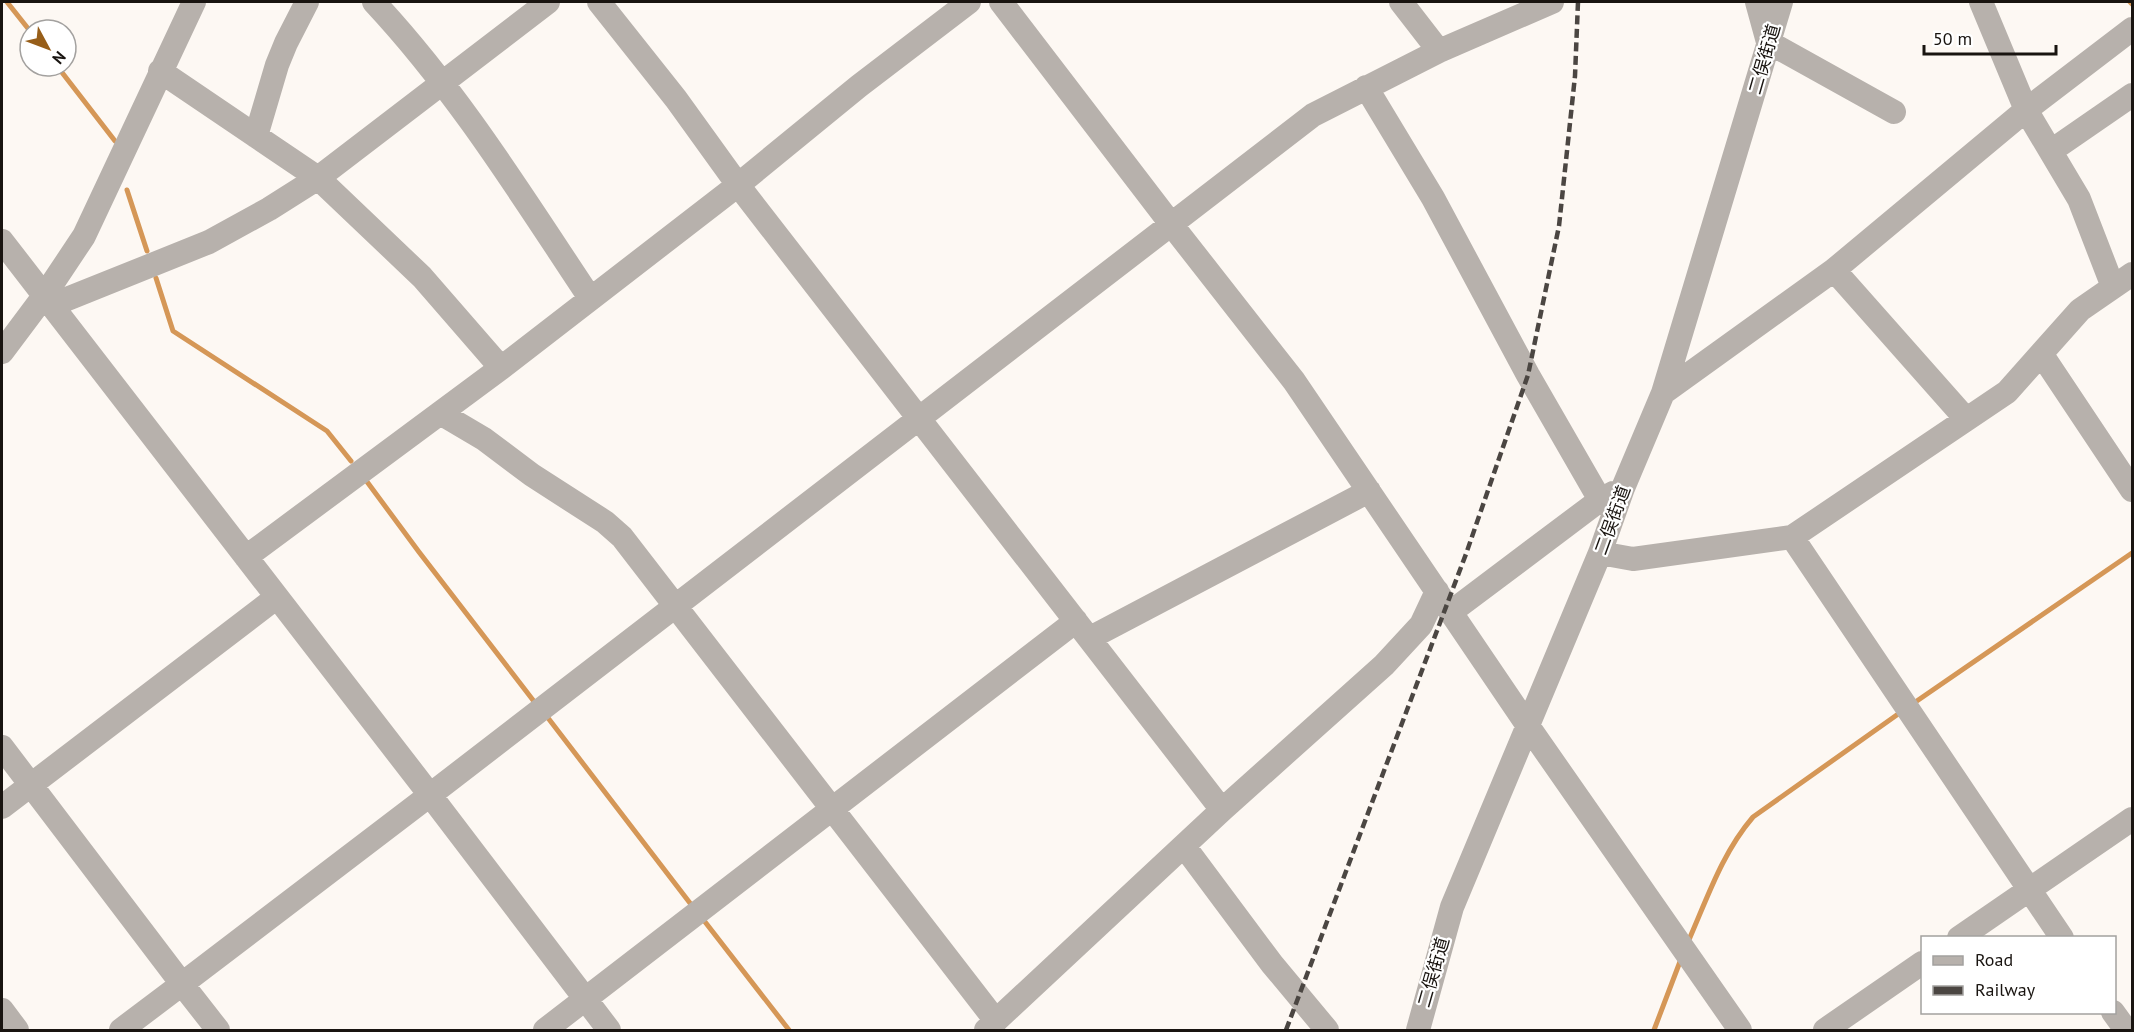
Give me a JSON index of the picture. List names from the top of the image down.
{
  "streets": {
    "street": ["二俣街道"]
  },
  "legend": ["Road", "Railway"],
  "scale_bar": "50 m",
  "north": "bottom right"
}
